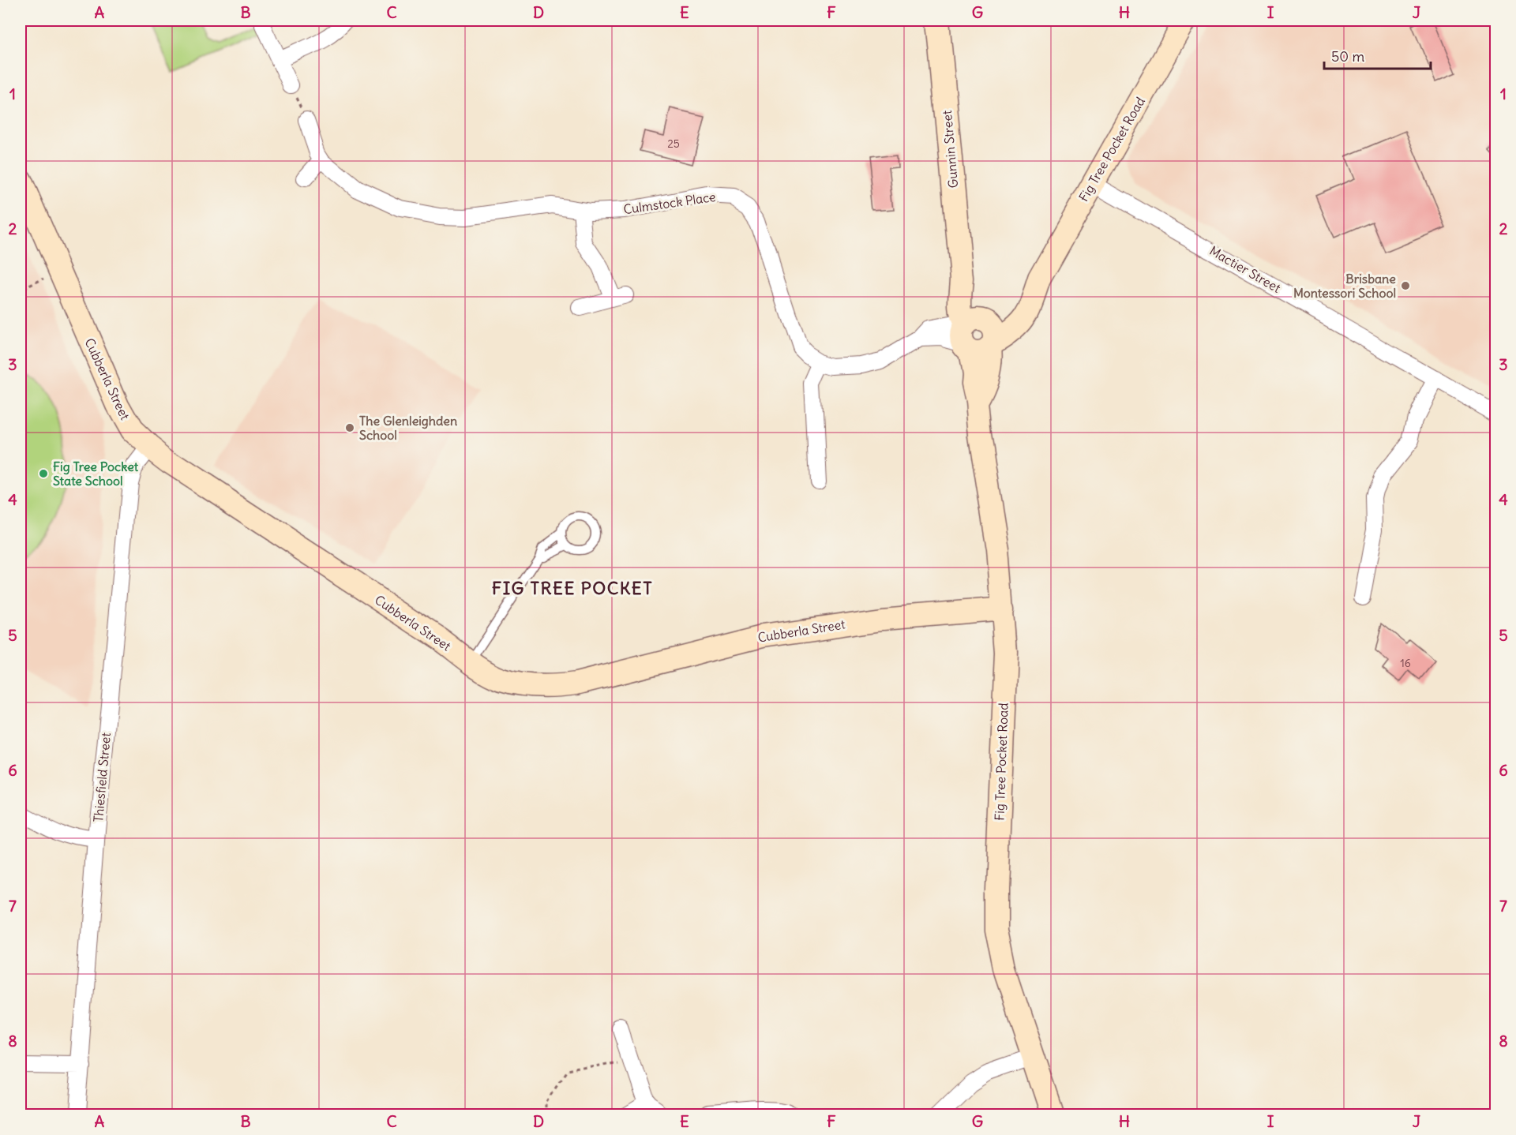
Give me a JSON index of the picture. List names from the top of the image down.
{
  "streets": {
    "street": [
      "Gunnin Street",
      "Fig Tree Pocket Road",
      "Culmstock Place",
      "Mactier Street",
      "Cubberla Street",
      "Thiesfield Street"
    ]
  },
  "crossings": [
    ["Gunnin Street", "Fig Tree Pocket Road"],
    ["Gunnin Street", "Culmstock Place"],
    ["Fig Tree Pocket Road", "Culmstock Place"],
    ["Fig Tree Pocket Road", "Mactier Street"],
    ["Fig Tree Pocket Road", "Cubberla Street"],
    ["Cubberla Street", "Thiesfield Street"]
  ],
  "districts": ["FIG TREE POCKET"],
  "places": ["Brisbane Montessori School", "The Glenleighden School", "Fig Tree Pocket State School"],
  "house_numbers": ["25", "16"],
  "scale_bar": "50 m",
  "grid": {
    "columns": [
      "A",
      "B",
      "C",
      "D",
      "E",
      "F",
      "G",
      "H",
      "I",
      "J"
    ],
    "rows": [
      "1",
      "2",
      "3",
      "4",
      "5",
      "6",
      "7",
      "8"
    ]
  }
}
